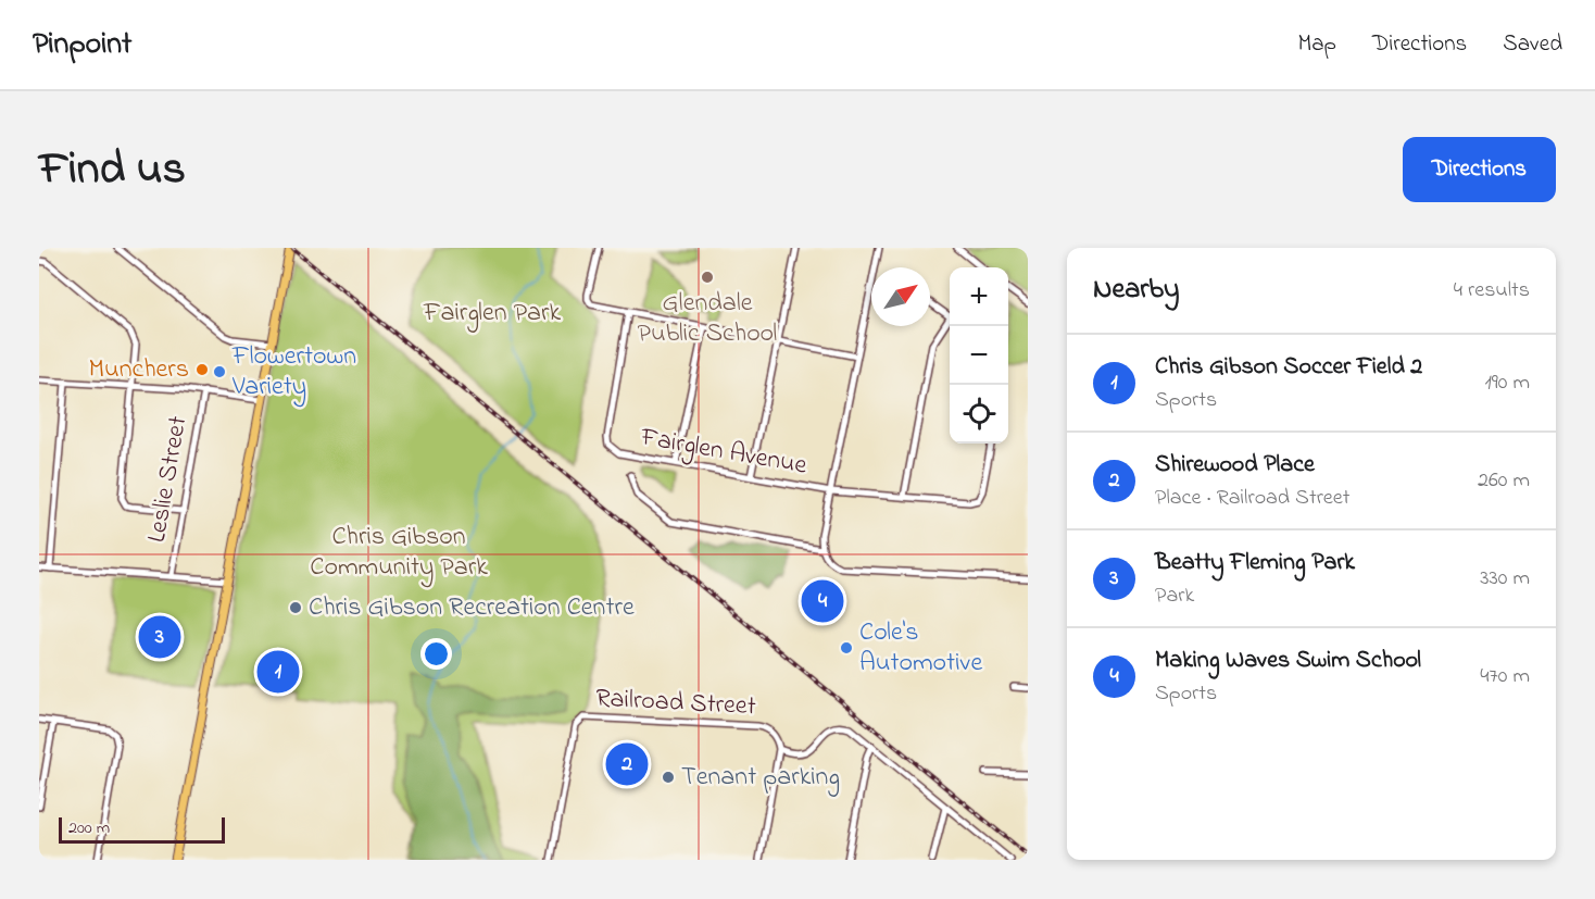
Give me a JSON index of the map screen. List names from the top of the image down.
{
  "streets": {
    "street": ["Fairglen Avenue", "Leslie Street", "Railroad Street"]
  },
  "parks": ["Fairglen Park", "Chris Gibson Community Park"],
  "places": [
    "Glendale Public School",
    "Munchers",
    "Flowertown Variety",
    "Chris Gibson Recreation Centre",
    "Cole's Automotive",
    "Tenant parking"
  ],
  "scale_bar": "200 m",
  "north": "top right",
  "page": {
    "header": "Pinpoint",
    "nav": ["Map", "Directions", "Saved"],
    "title": "Find us",
    "buttons": "Directions",
    "heading": ["Nearby", "4 results"],
    "map_buttons": ["+", "−"],
    "list": [
      {
        "mark": "1",
        "name": "Chris Gibson Soccer Field 2",
        "note": "Sports",
        "value": "190 m"
      },
      {
        "mark": "2",
        "name": "Shirewood Place",
        "note": "Place · Railroad Street",
        "value": "260 m"
      },
      {
        "mark": "3",
        "name": "Beatty Fleming Park",
        "note": "Park",
        "value": "330 m"
      },
      {
        "mark": "4",
        "name": "Making Waves Swim School",
        "note": "Sports",
        "value": "470 m"
      }
    ],
    "pins": [
      "4",
      "3",
      "1",
      "2"
    ],
    "scale": "200 m"
  }
}
